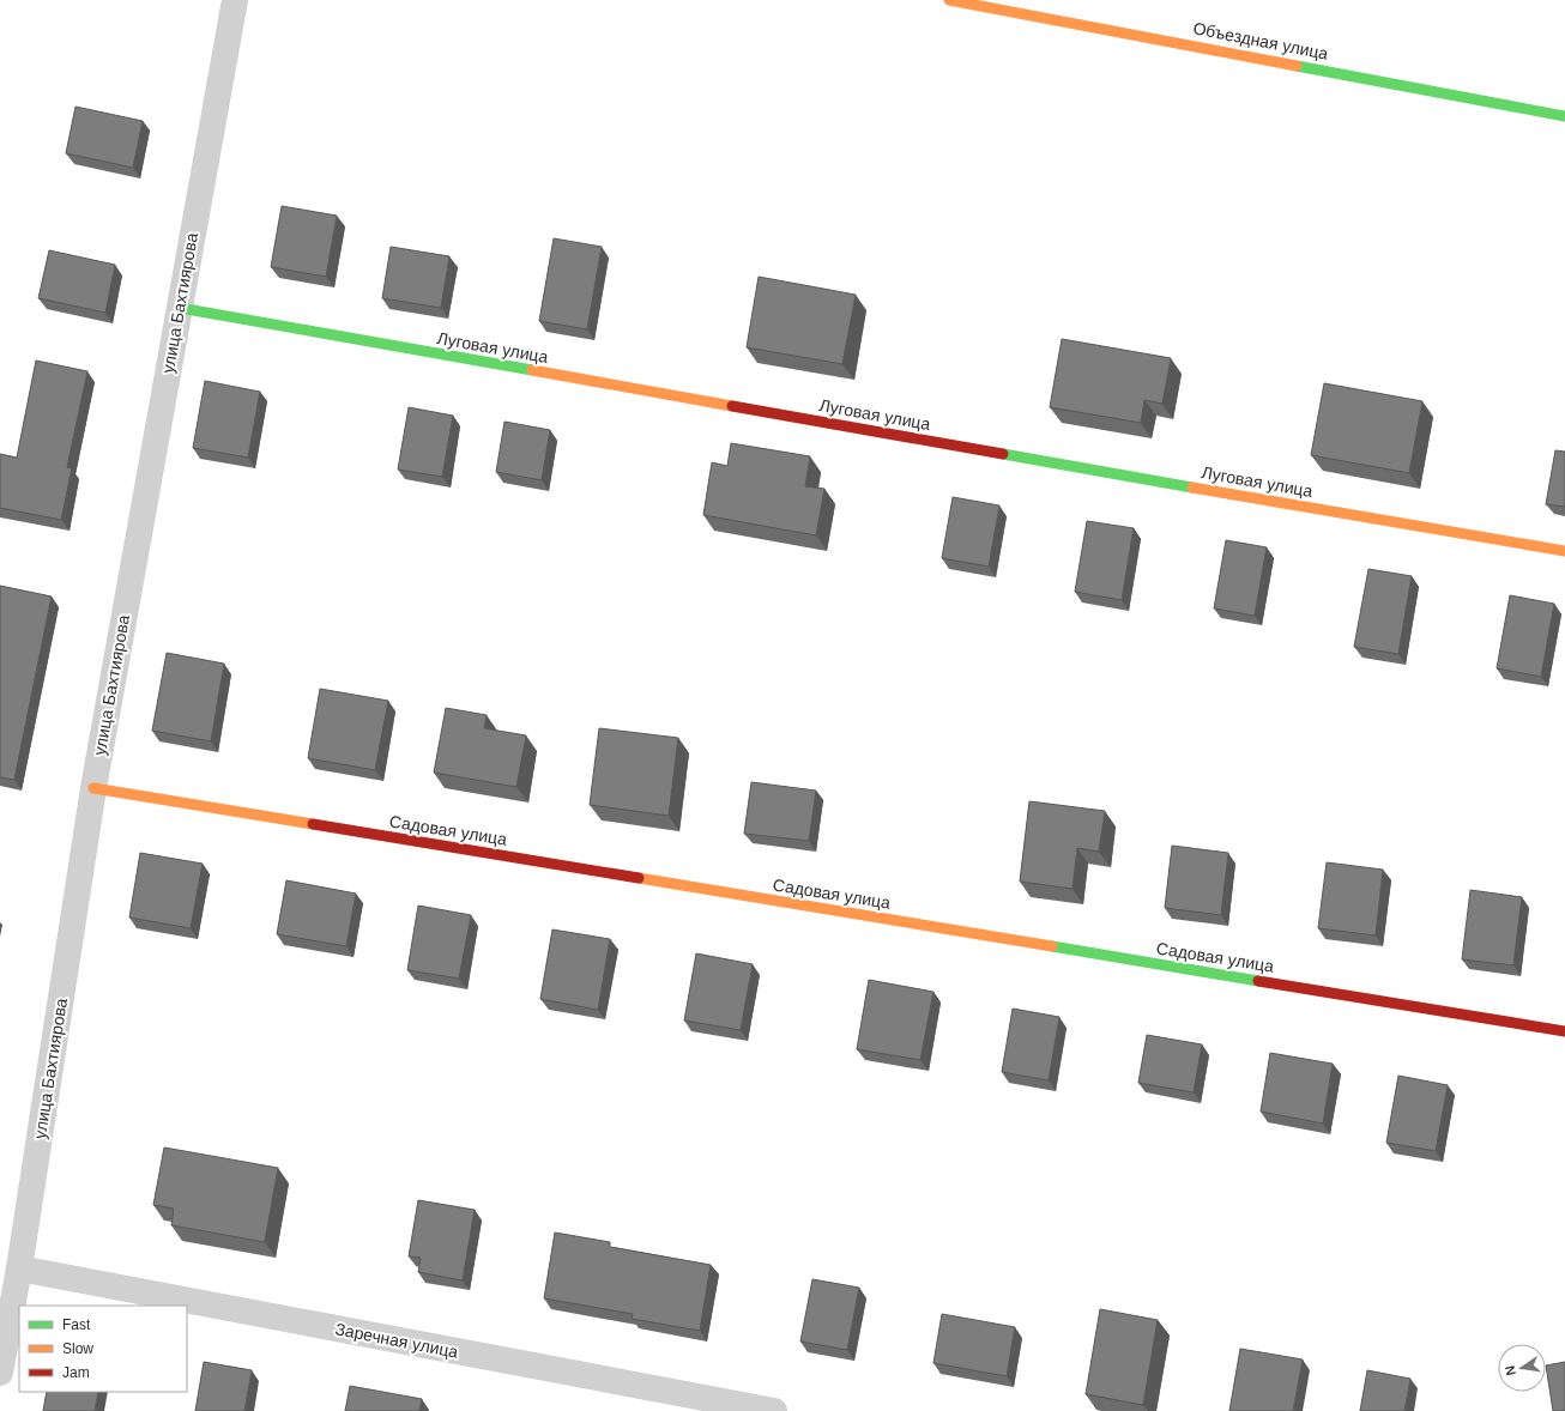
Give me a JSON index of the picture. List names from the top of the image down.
{
  "streets": {
    "street": [
      "Объездная улица",
      "улица Бахтиярова",
      "Луговая улица",
      "Садовая улица",
      "Заречная улица"
    ]
  },
  "crossings": [
    ["улица Бахтиярова", "Луговая улица"],
    ["улица Бахтиярова", "Садовая улица"],
    ["улица Бахтиярова", "Заречная улица"]
  ],
  "legend": ["Fast", "Slow", "Jam"],
  "north": "left"
}
